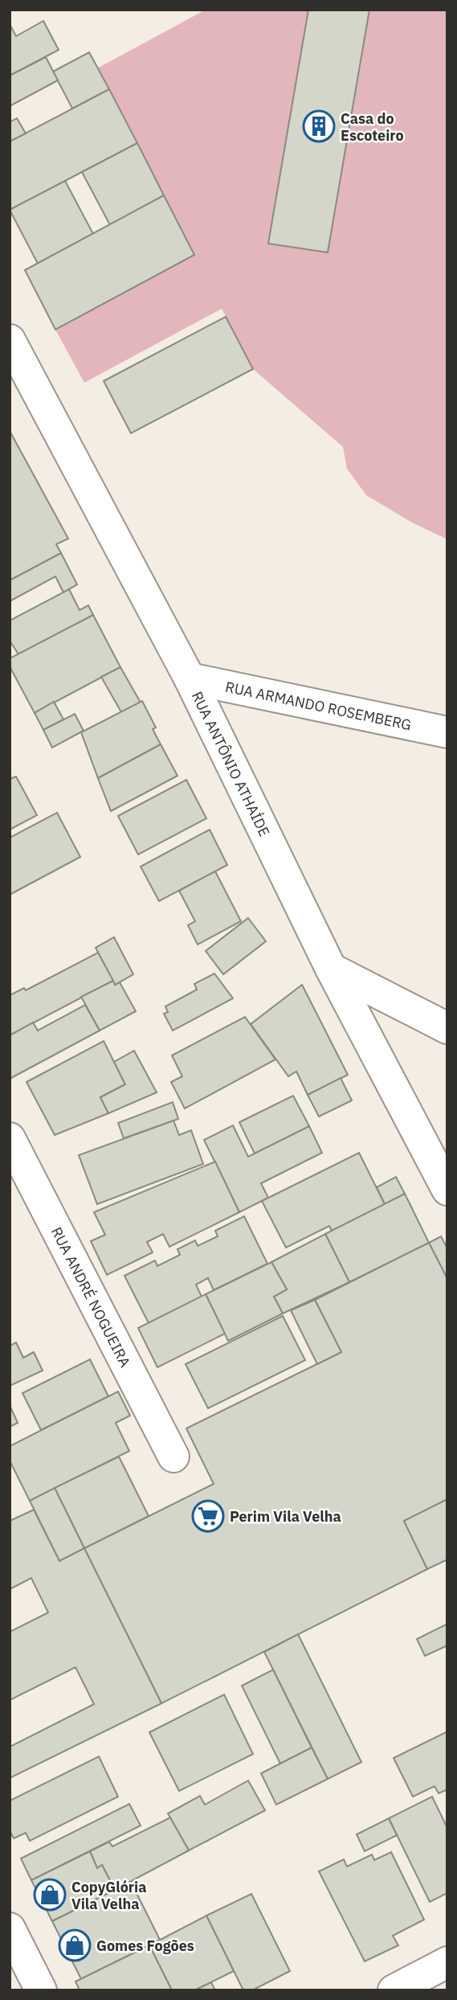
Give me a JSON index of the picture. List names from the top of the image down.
{
  "streets": {
    "main road": ["RUA ARMANDO ROSEMBERG", "RUA ANTÔNIO ATHAÍDE", "RUA ANDRÉ NOGUEIRA"]
  },
  "crossings": [
    ["RUA ARMANDO ROSEMBERG", "RUA ANTÔNIO ATHAÍDE"]
  ],
  "places": {
    "building": ["Casa do Escoteiro"],
    "supermarket": ["Perim Vila Velha"],
    "shop": ["CopyGlória Vila Velha", "Gomes Fogões"]
  }
}
